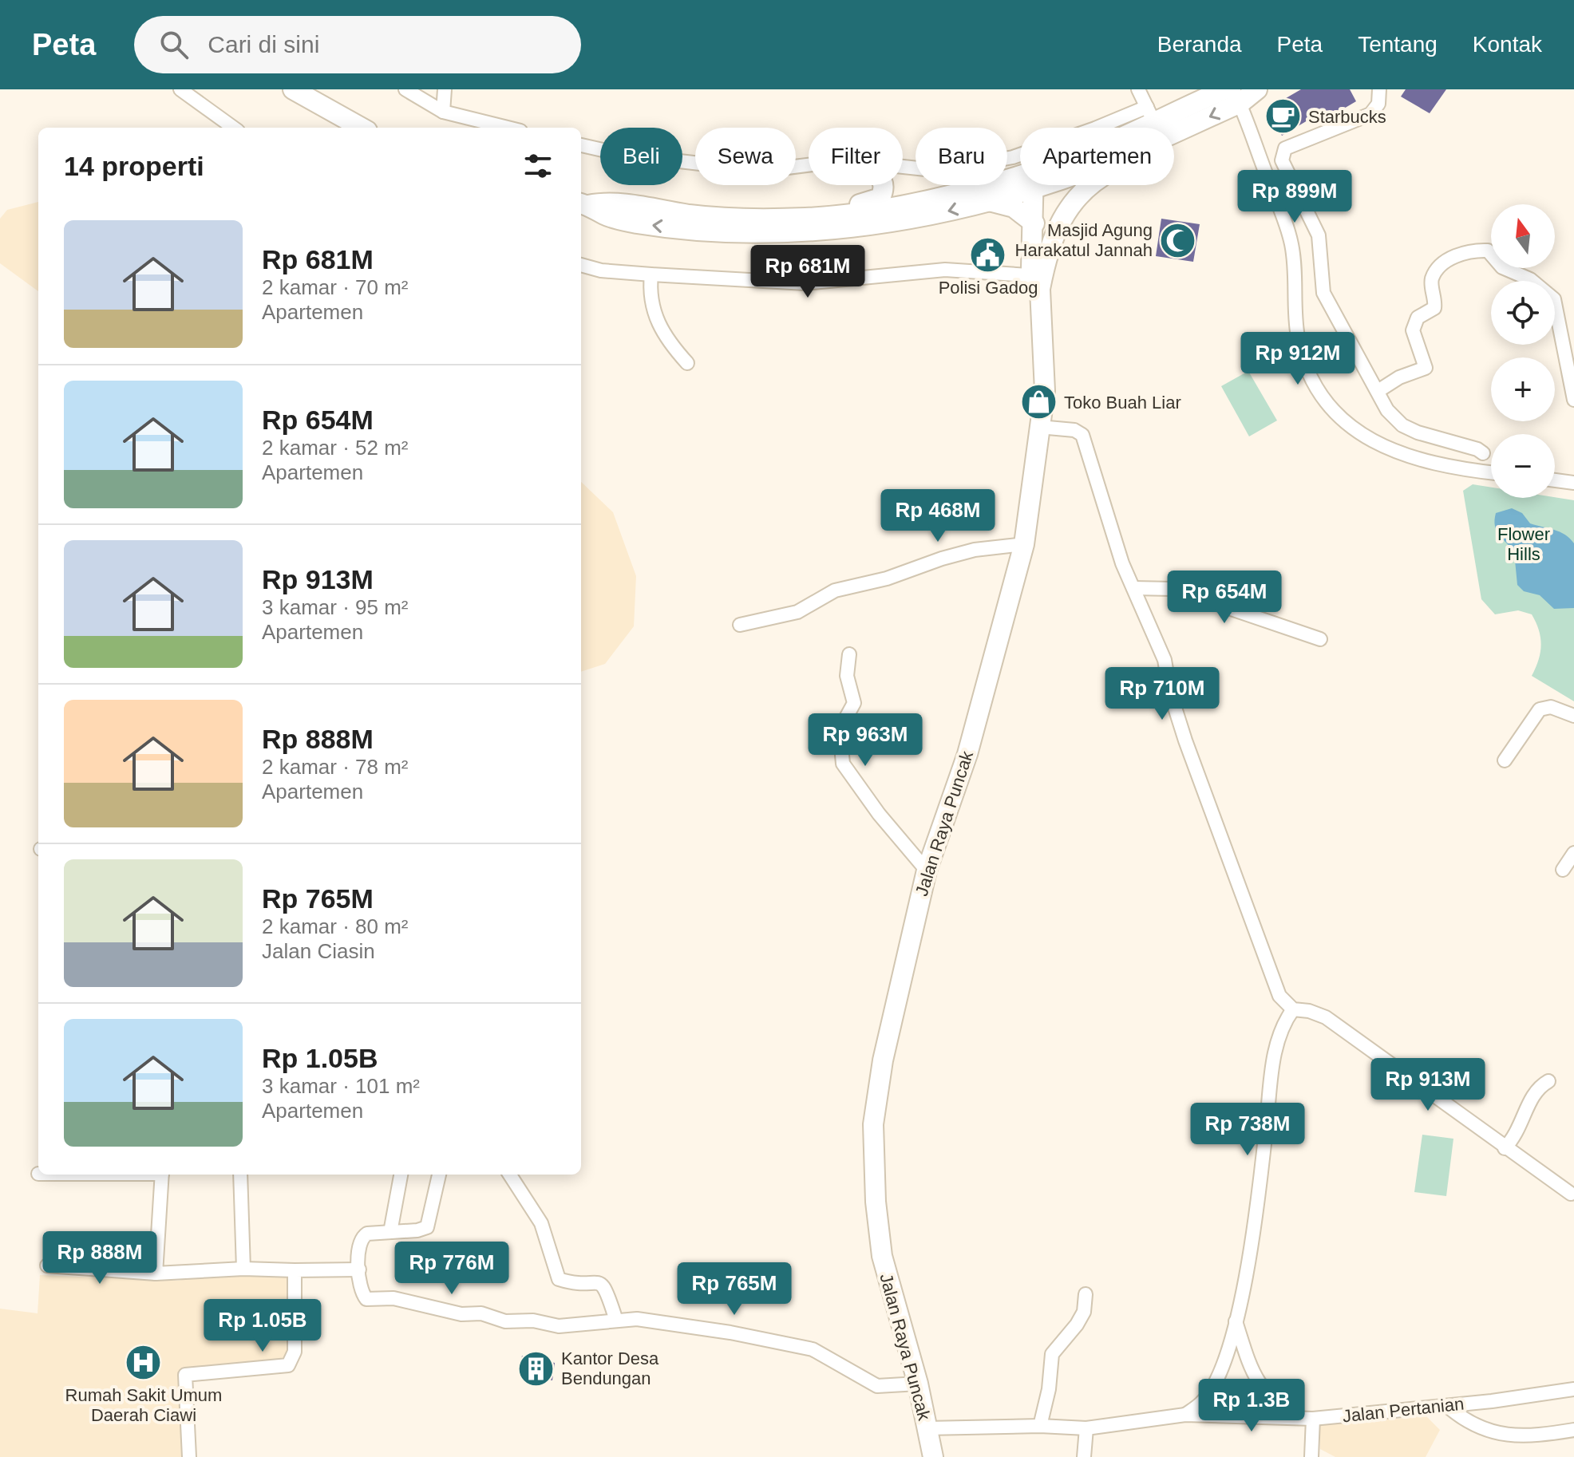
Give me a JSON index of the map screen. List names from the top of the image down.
{
  "streets": {
    "highway": ["Jalan Raya Puncak"],
    "street": ["Jalan Pertanian"]
  },
  "crossings": [
    ["Jalan Raya Puncak", "Jalan Pertanian"]
  ],
  "parks": ["Flower Hills"],
  "places": {
    "cafe": ["Starbucks"],
    "mosque": ["Masjid Agung Harakatul Jannah"],
    "public building": ["Polisi Gadog"],
    "shop": ["Toko Buah Liar"],
    "hospital": ["Rumah Sakit Umum Daerah Ciawi"],
    "building": ["Kantor Desa Bendungan"]
  },
  "north": "top",
  "page": {
    "header": "Peta",
    "search": "Cari di sini",
    "nav": [
      "Beranda",
      "Peta",
      "Tentang",
      "Kontak"
    ],
    "chip": [
      "Beli",
      "Sewa",
      "Filter",
      "Baru",
      "Apartemen"
    ],
    "heading": "14 properti",
    "price": [
      "Rp 899M",
      "Rp 681M",
      "Rp 912M",
      "Rp 468M",
      "Rp 654M",
      "Rp 710M",
      "Rp 963M",
      "Rp 913M",
      "Rp 738M",
      "Rp 888M",
      "Rp 776M",
      "Rp 765M",
      "Rp 1.05B",
      "Rp 1.3B"
    ],
    "map_buttons": ["+", "−"],
    "list": [
      {
        "name": "Rp 681M",
        "note": "2 kamar · 70 m² · Apartemen"
      },
      {
        "name": "Rp 654M",
        "note": "2 kamar · 52 m² · Apartemen"
      },
      {
        "name": "Rp 913M",
        "note": "3 kamar · 95 m² · Apartemen"
      },
      {
        "name": "Rp 888M",
        "note": "2 kamar · 78 m² · Apartemen"
      },
      {
        "name": "Rp 765M",
        "note": "2 kamar · 80 m² · Jalan Ciasin"
      },
      {
        "name": "Rp 1.05B",
        "note": "3 kamar · 101 m² · Apartemen"
      }
    ]
  }
}
